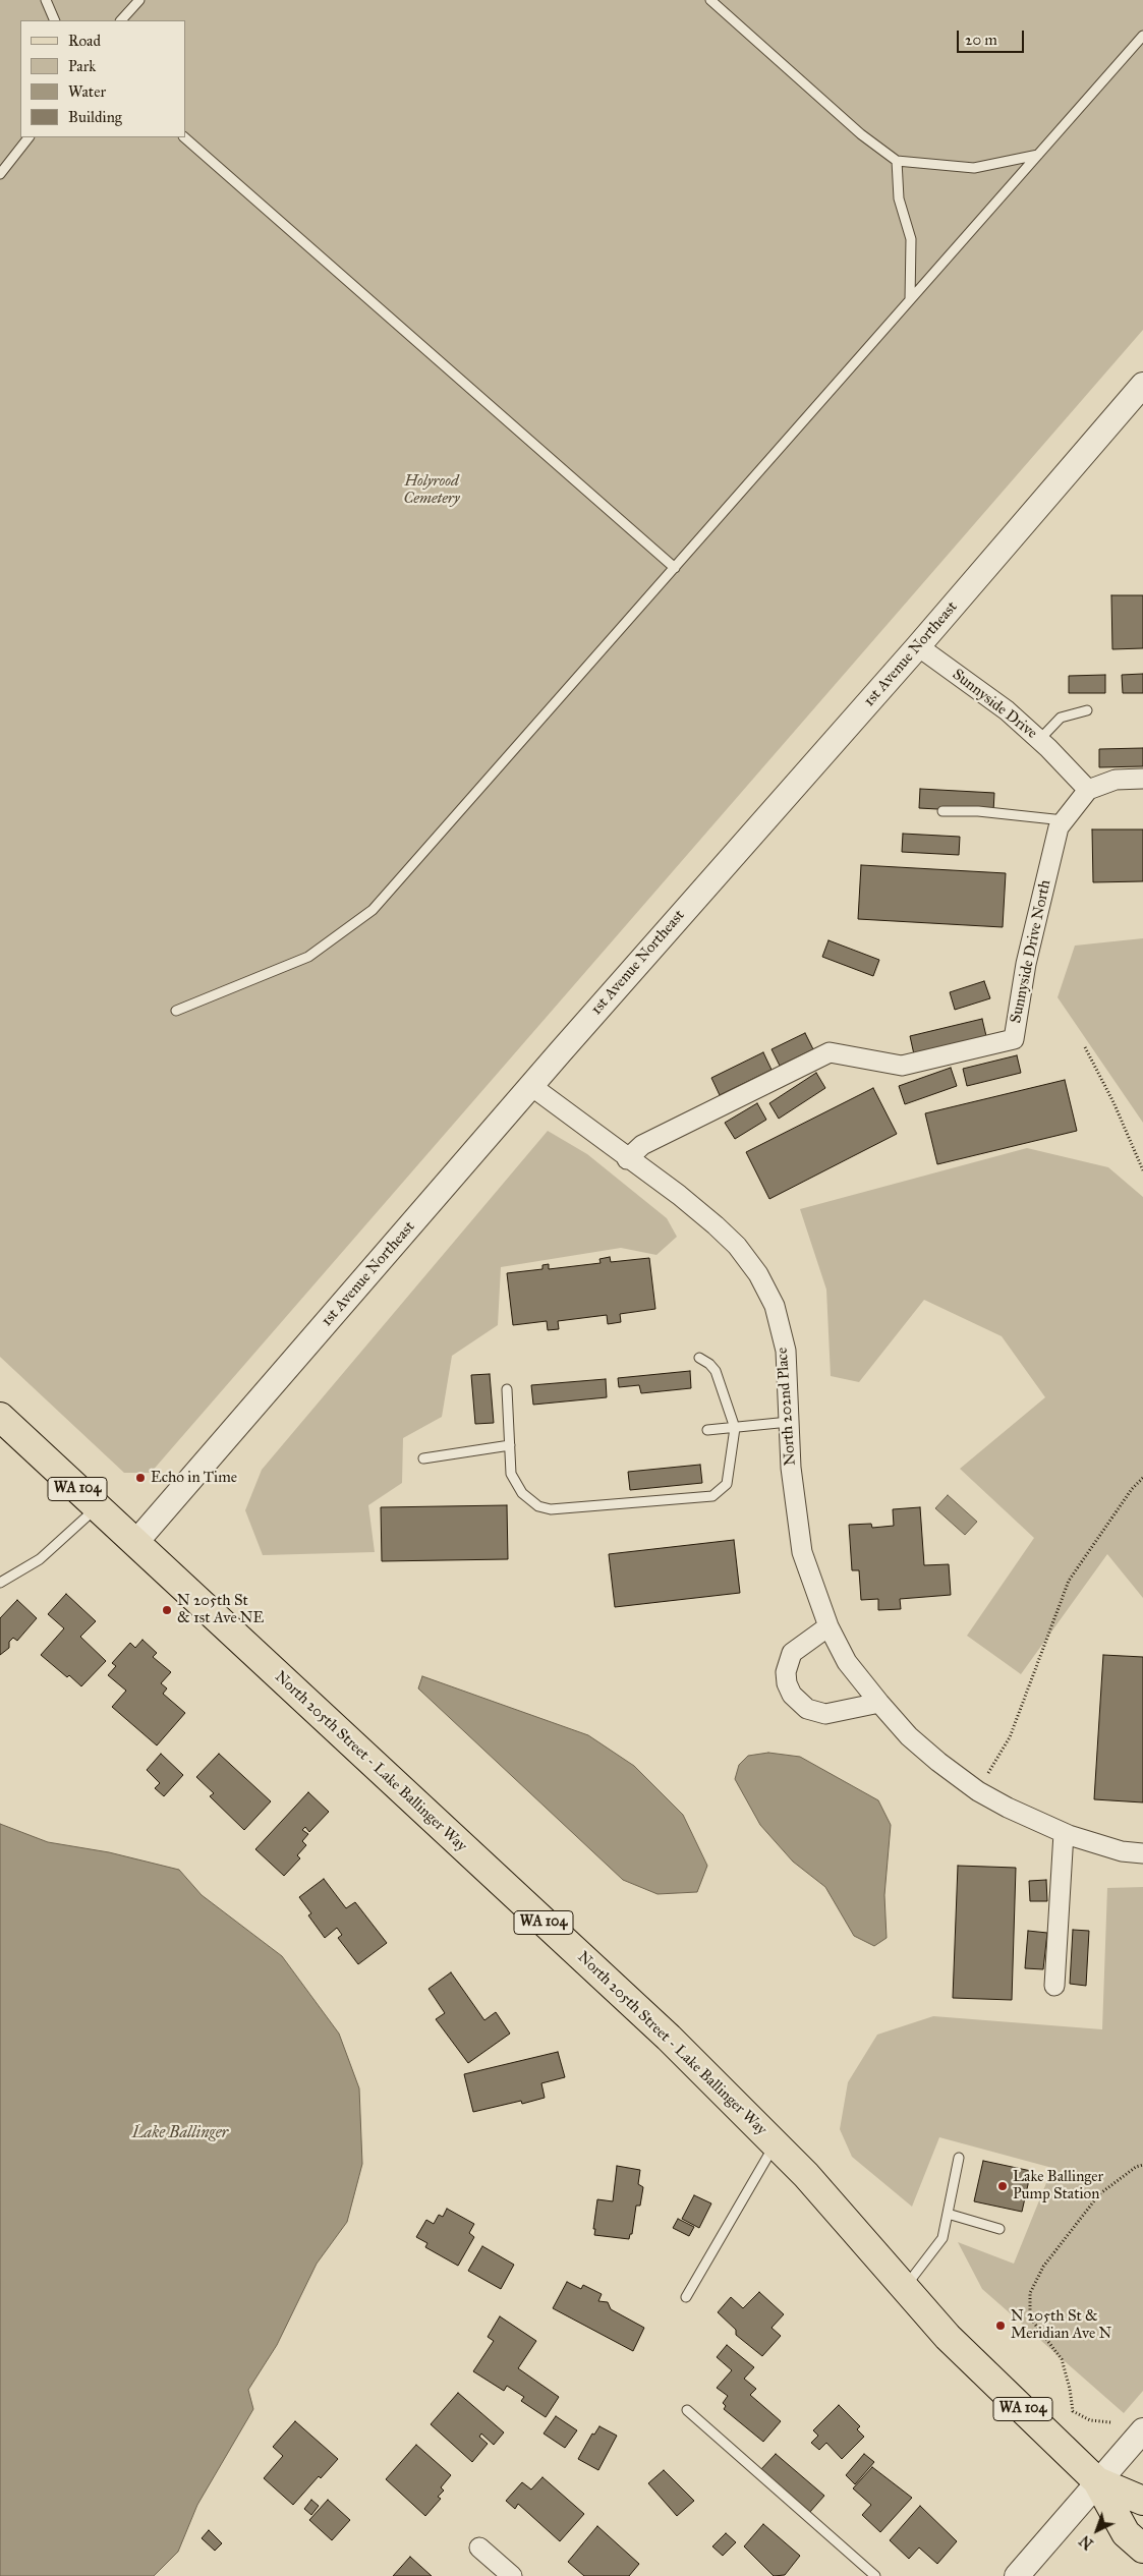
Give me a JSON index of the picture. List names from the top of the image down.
{
  "streets": {
    "main road": ["WA 104", "North 205th Street - Lake Ballinger Way"],
    "street": [
      "1st Avenue Northeast",
      "Sunnyside Drive",
      "Sunnyside Drive North",
      "North 202nd Place"
    ]
  },
  "crossings": [
    ["1st Avenue Northeast", "Sunnyside Drive"],
    ["1st Avenue Northeast", "North 202nd Place"],
    ["1st Avenue Northeast", "WA 104"],
    ["1st Avenue Northeast", "North 205th Street - Lake Ballinger Way"],
    ["Sunnyside Drive", "Sunnyside Drive North"],
    ["Sunnyside Drive North", "North 202nd Place"],
    ["WA 104", "North 205th Street - Lake Ballinger Way"]
  ],
  "water": ["Lake Ballinger"],
  "parks": ["Holyrood Cemetery"],
  "places": [
    "Echo in Time",
    "N 205th St & 1st Ave NE",
    "Lake Ballinger Pump Station",
    "N 205th St & Meridian Ave N"
  ],
  "legend": [
    "Road",
    "Park",
    "Water",
    "Building"
  ],
  "scale_bar": "20 m",
  "north": "bottom left"
}
